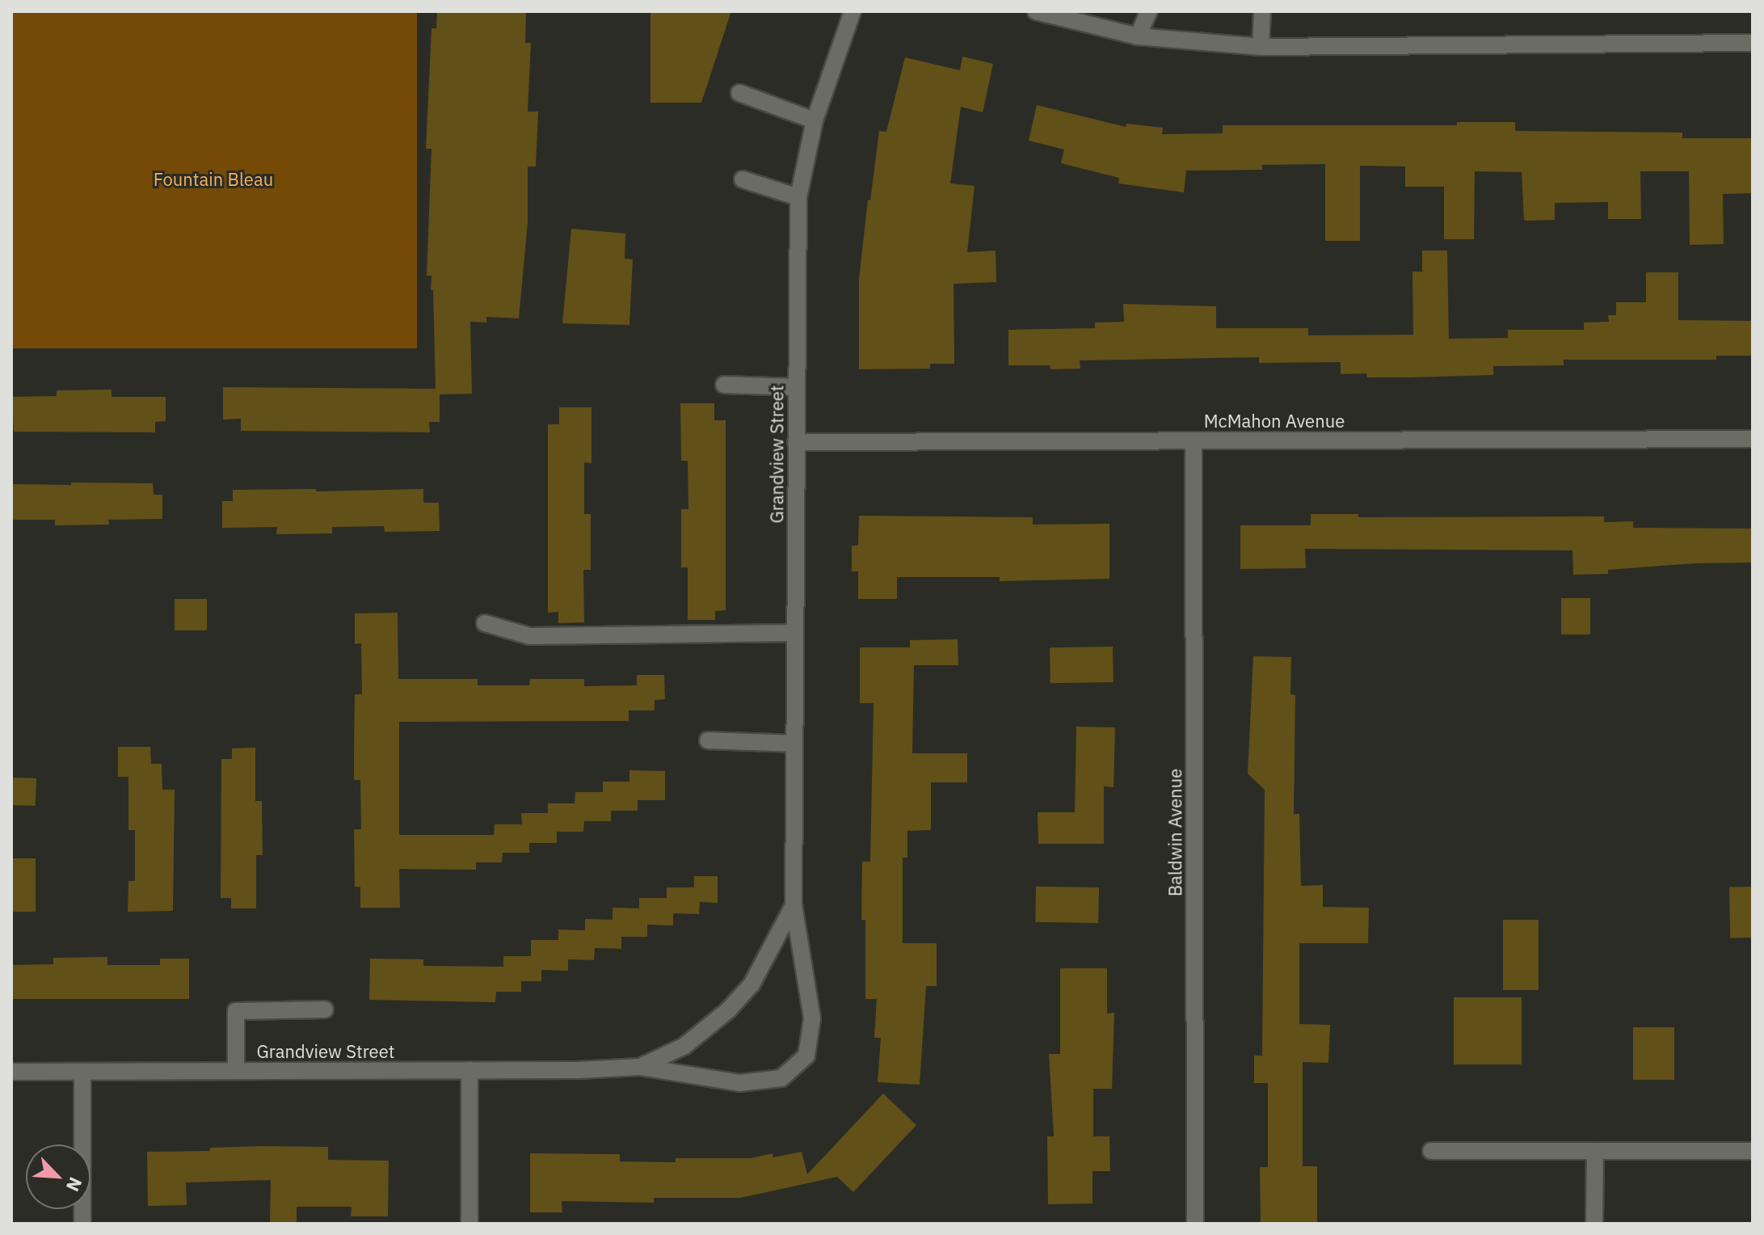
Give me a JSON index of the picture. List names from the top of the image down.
{
  "streets": {
    "street": ["McMahon Avenue", "Grandview Street", "Baldwin Avenue"]
  },
  "crossings": [
    ["McMahon Avenue", "Grandview Street"],
    ["McMahon Avenue", "Baldwin Avenue"]
  ],
  "parks": ["Fountain Bleau"],
  "north": "bottom right"
}
